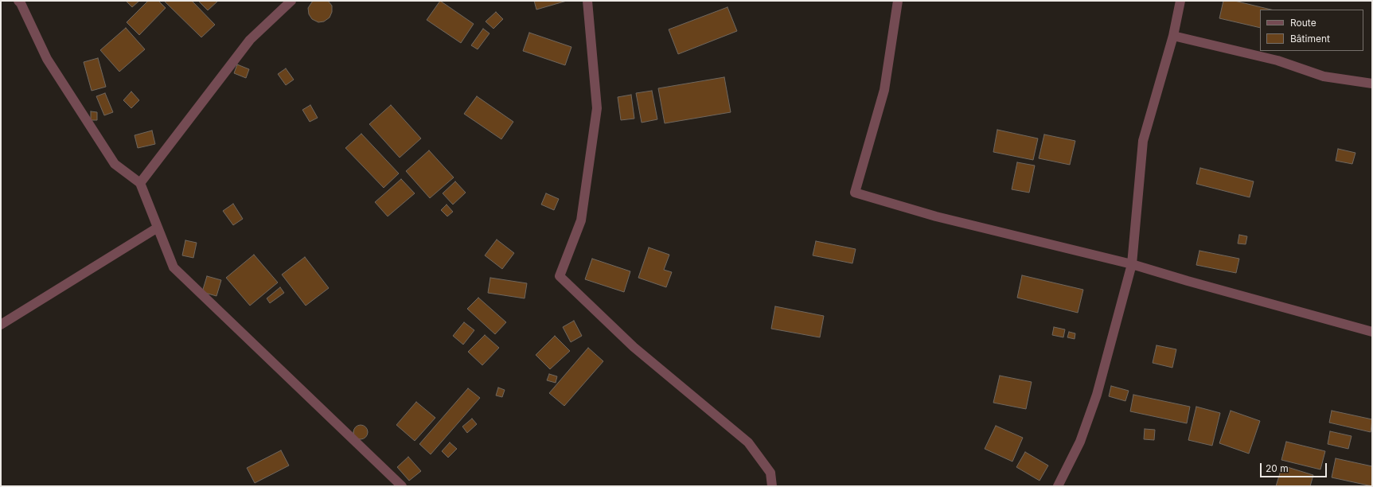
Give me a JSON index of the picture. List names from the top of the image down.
{
  "legend": ["Route", "Bâtiment"],
  "scale_bar": "20 m"
}
